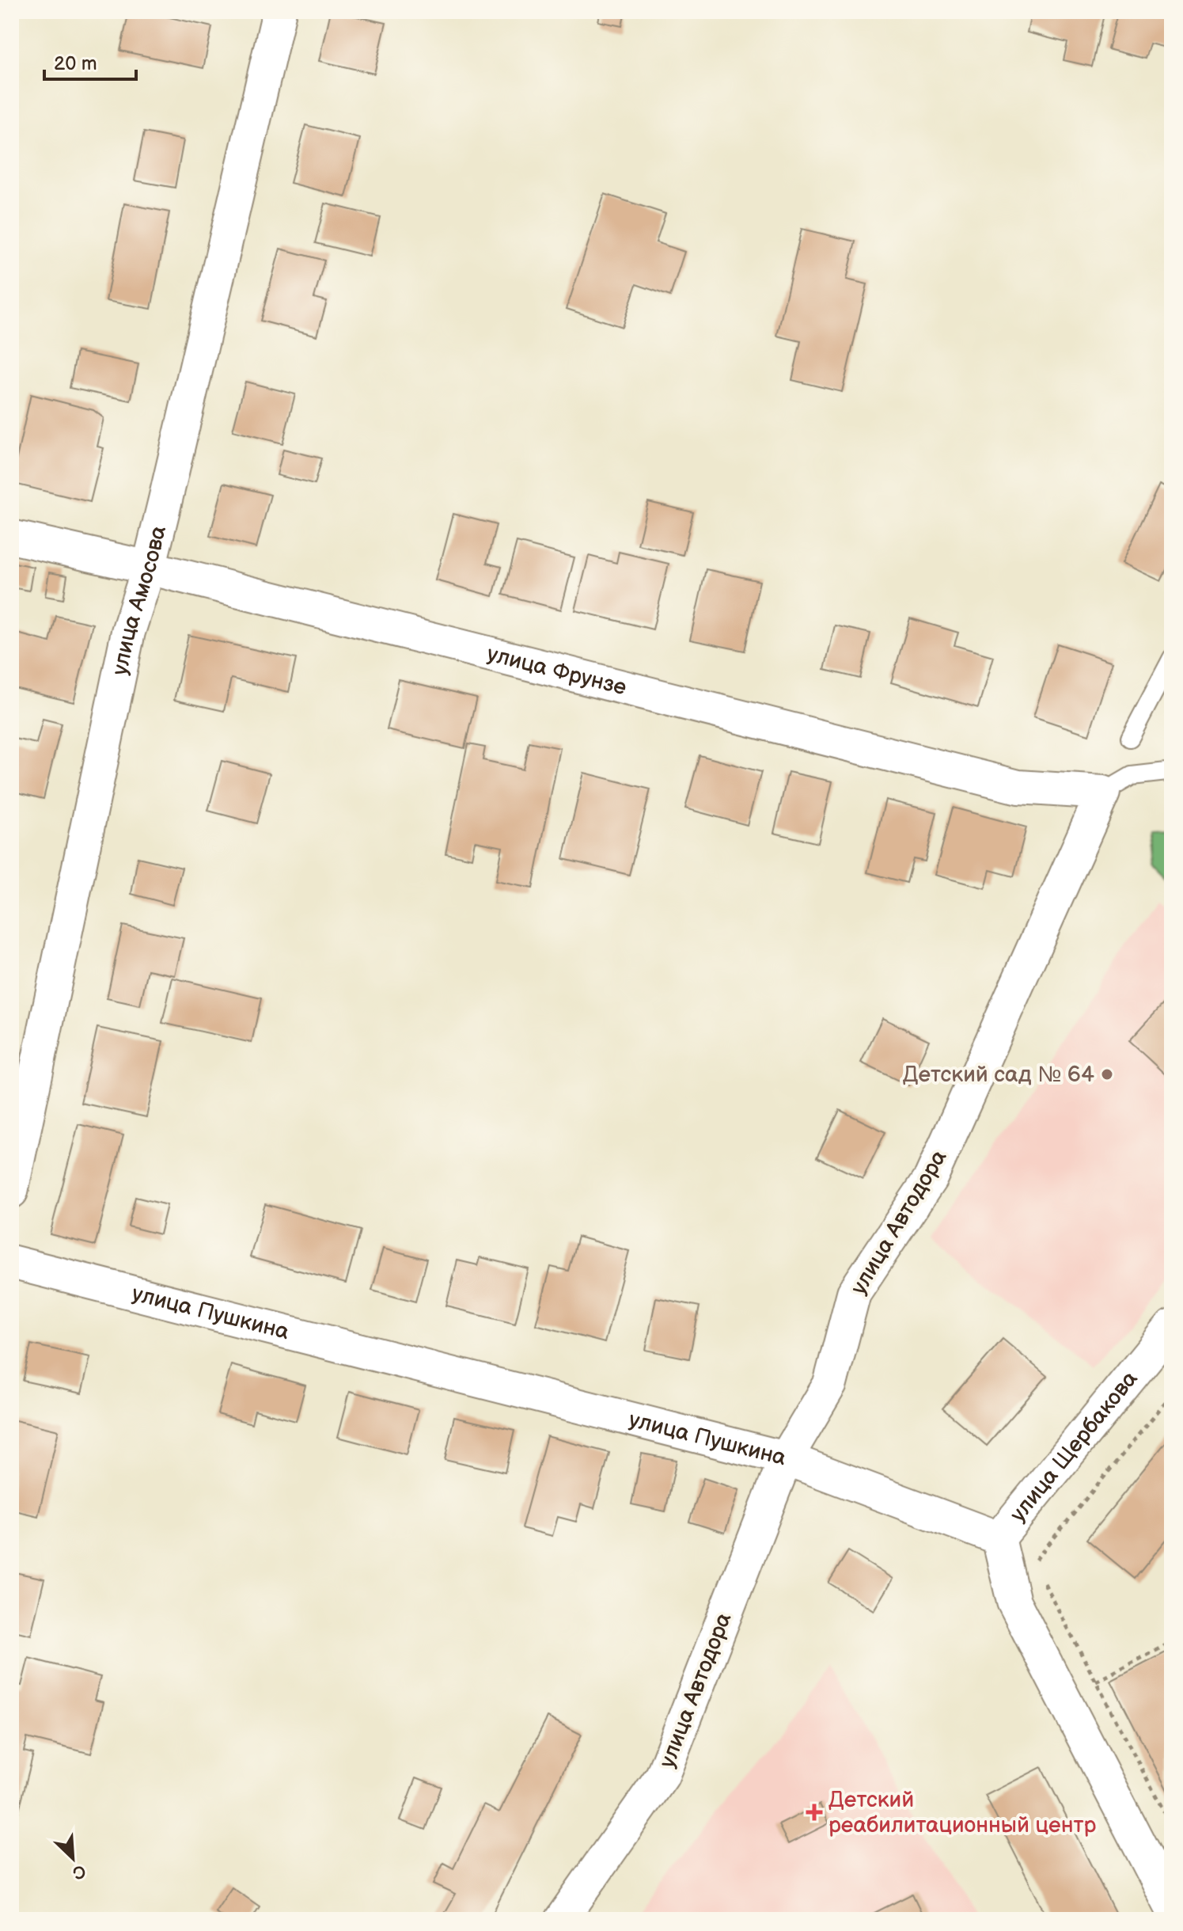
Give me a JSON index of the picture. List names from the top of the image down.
{
  "streets": {
    "street": [
      "улица Амосова",
      "улица Фрунзе",
      "улица Автодора",
      "улица Пушкина",
      "улица Щербакова"
    ]
  },
  "crossings": [
    ["улица Амосова", "улица Фрунзе"],
    ["улица Фрунзе", "улица Автодора"],
    ["улица Автодора", "улица Пушкина"],
    ["улица Пушкина", "улица Щербакова"]
  ],
  "places": {
    "other": ["Детский сад № 64"],
    "health": ["Детский реабилитационный центр"]
  },
  "scale_bar": "20 m",
  "north": "bottom right"
}
